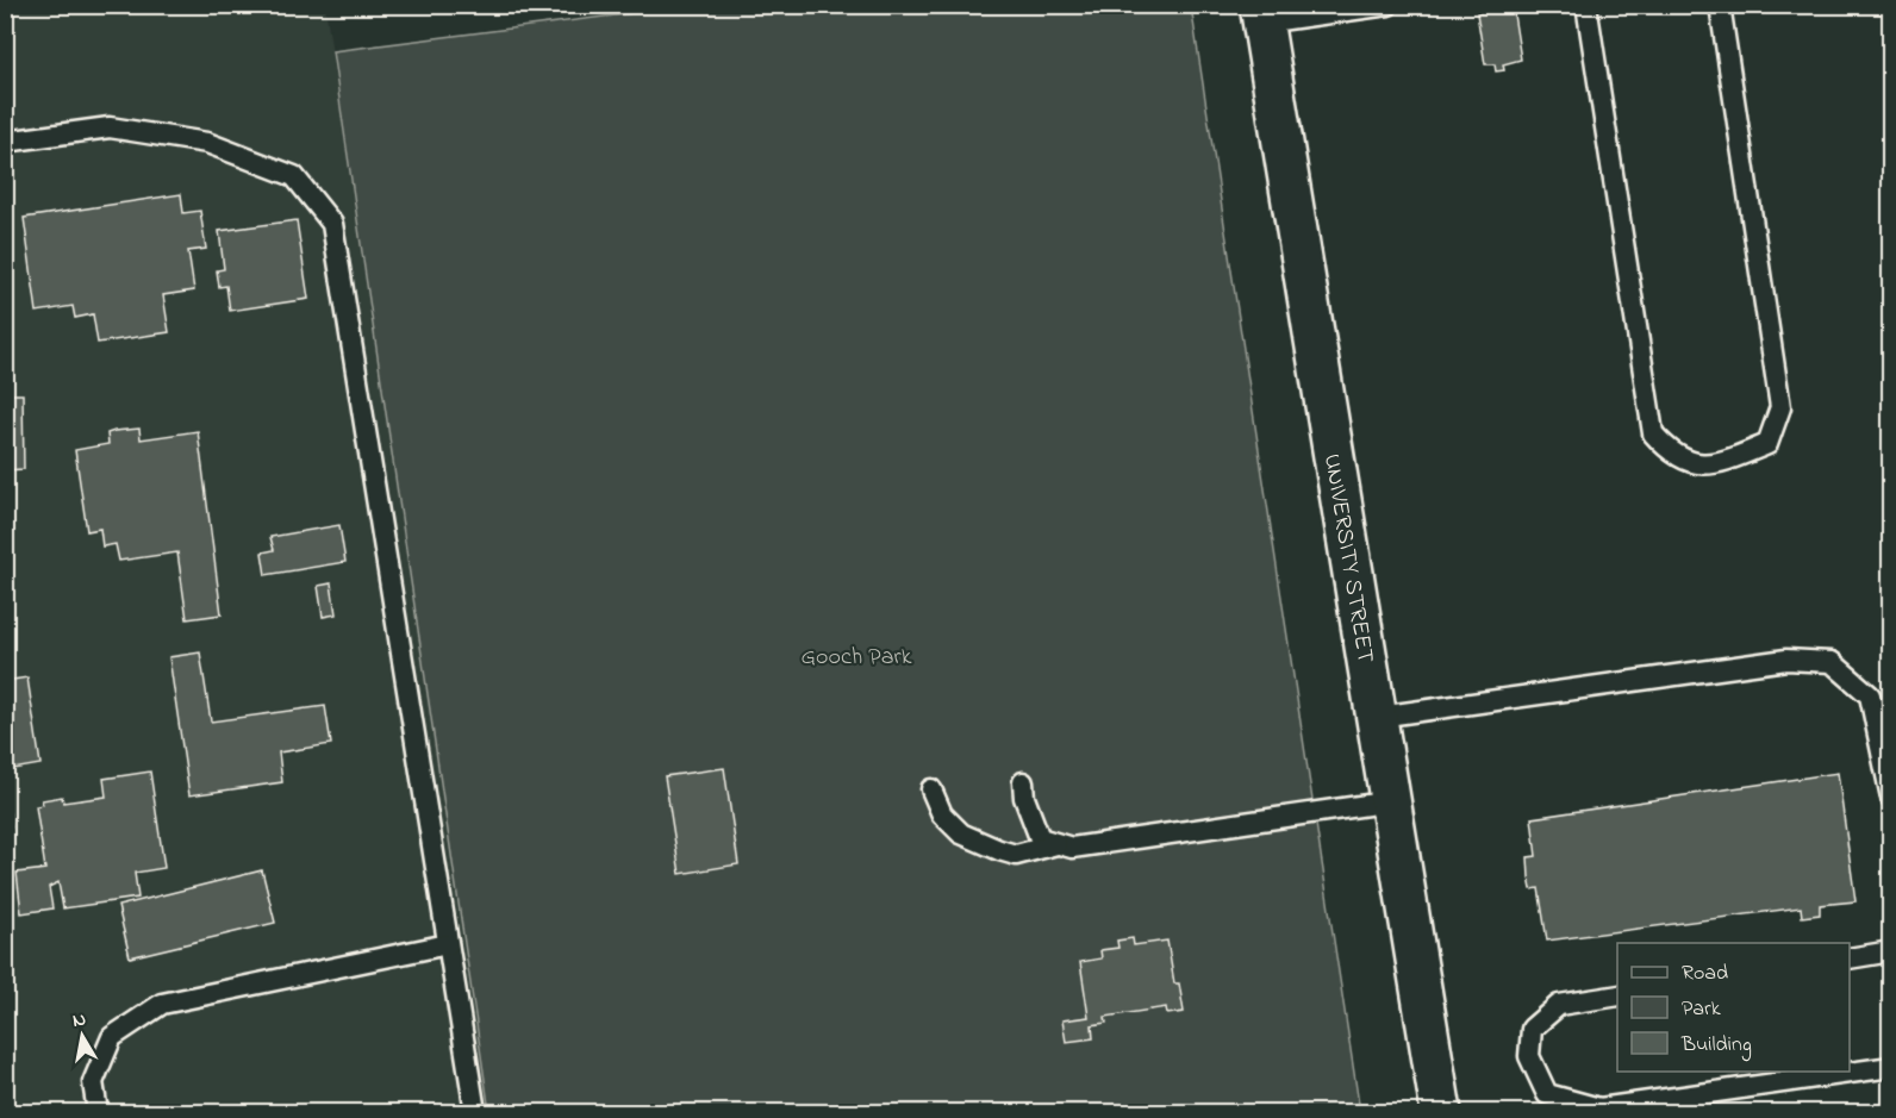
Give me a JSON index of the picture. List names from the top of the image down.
{
  "streets": {
    "street": ["UNIVERSITY STREET"]
  },
  "parks": ["Gooch Park"],
  "legend": ["Road", "Park", "Building"],
  "north": "top"
}
